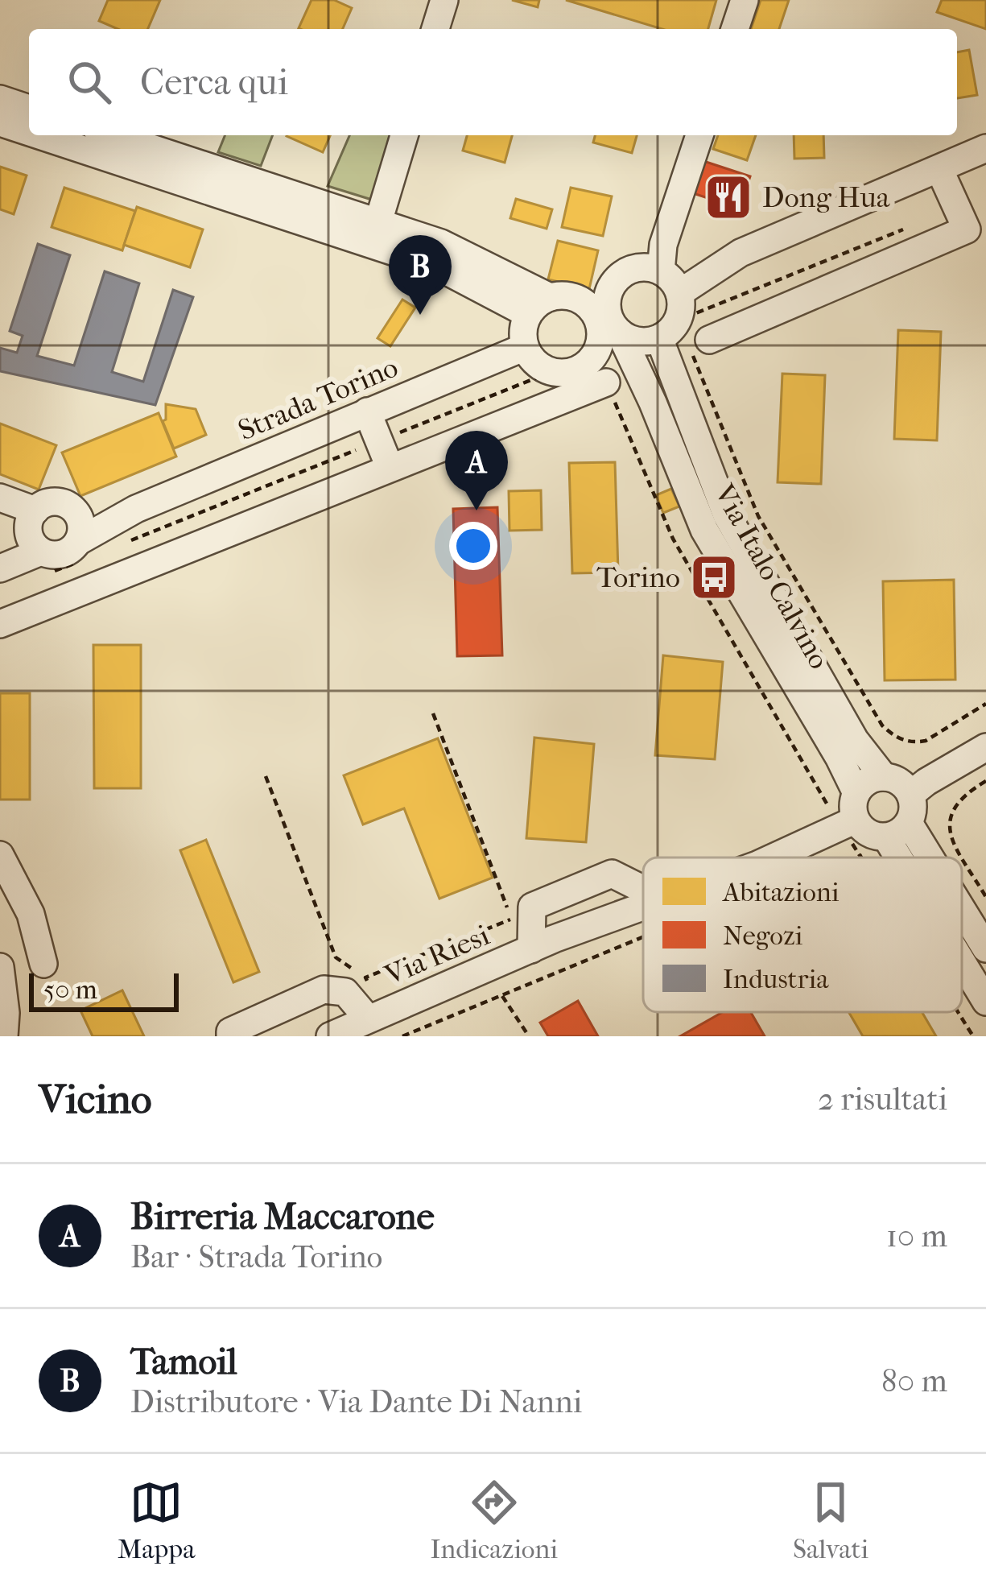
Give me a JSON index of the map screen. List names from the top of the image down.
{
  "streets": {
    "street": ["Strada Torino", "Via Italo Calvino", "Via Riesi"]
  },
  "crossings": [
    ["Strada Torino", "Via Italo Calvino"],
    ["Via Italo Calvino", "Via Riesi"]
  ],
  "places": {
    "restaurant": ["Dong Hua"],
    "bus stop": ["Torino"]
  },
  "legend": ["Abitazioni", "Negozi", "Industria"],
  "scale_bar": "50 m",
  "page": {
    "search": "Cerca qui",
    "pins": ["B", "A"],
    "scale": "50 m",
    "heading": ["Vicino", "2 risultati"],
    "list": [
      {
        "mark": "A",
        "name": "Birreria Maccarone",
        "note": "Bar · Strada Torino",
        "value": "10 m"
      },
      {
        "mark": "B",
        "name": "Tamoil",
        "note": "Distributore · Via Dante Di Nanni",
        "value": "80 m"
      }
    ],
    "nav": ["Mappa", "Indicazioni", "Salvati"]
  }
}
